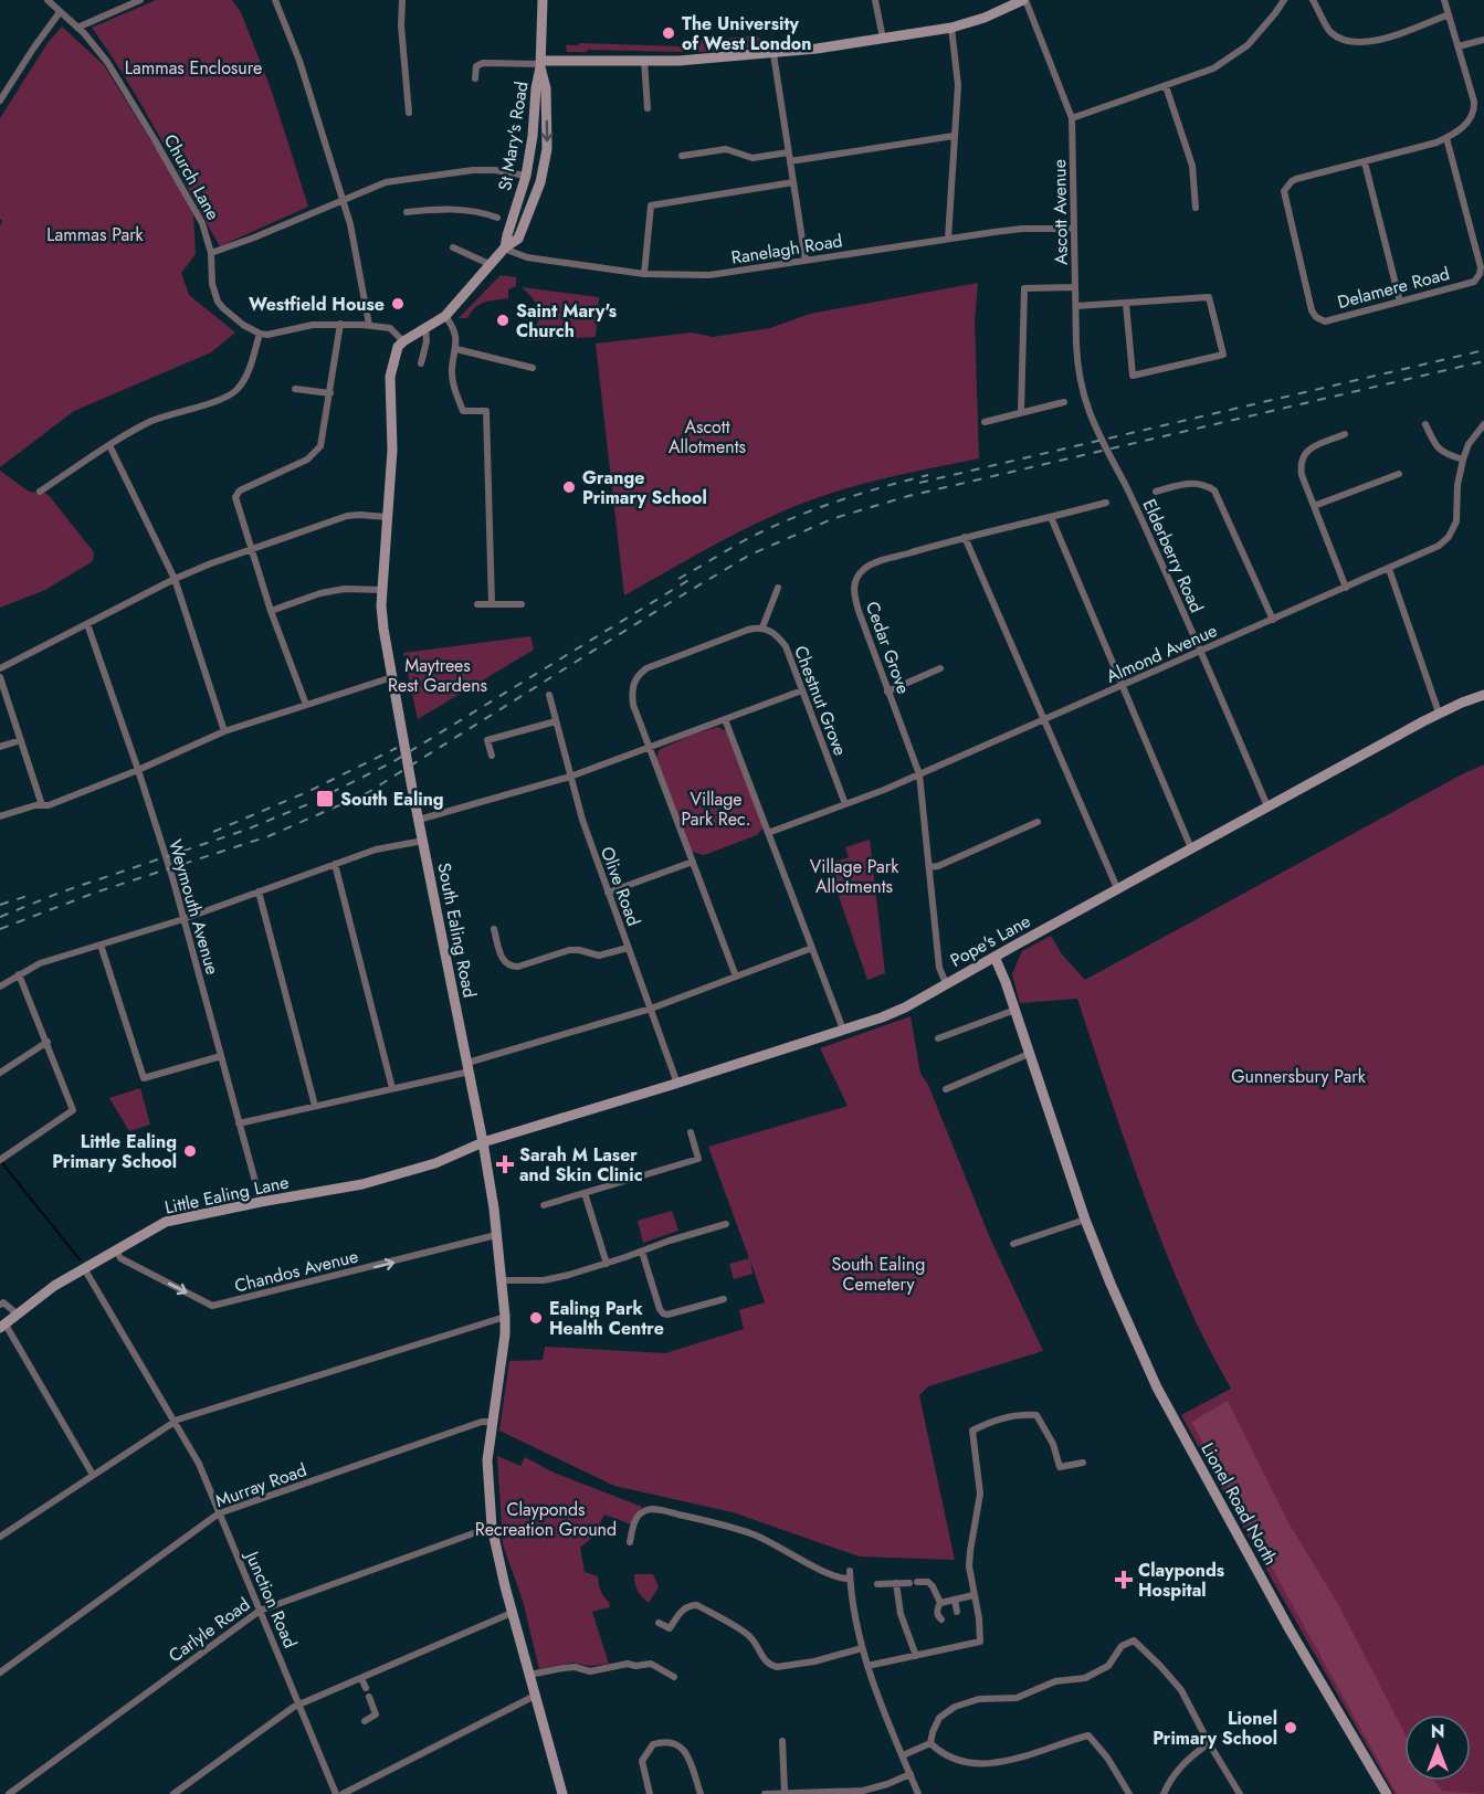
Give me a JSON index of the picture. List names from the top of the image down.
{
  "streets": {
    "main road": [
      "St Mary's Road",
      "South Ealing Road",
      "Pope's Lane",
      "Little Ealing Lane",
      "Lionel Road North"
    ],
    "street": [
      "Church Lane",
      "Ascott Avenue",
      "Ranelagh Road",
      "Delamere Road",
      "Elderberry Road",
      "Cedar Grove",
      "Almond Avenue",
      "Chestnut Grove",
      "Olive Road",
      "Weymouth Avenue",
      "Chandos Avenue",
      "Murray Road",
      "Junction Road",
      "Carlyle Road"
    ]
  },
  "crossings": [
    ["St Mary's Road", "Ranelagh Road"],
    ["St Mary's Road", "South Ealing Road"],
    ["Ascott Avenue", "Ranelagh Road"],
    ["Ascott Avenue", "Elderberry Road"],
    ["Elderberry Road", "Almond Avenue"],
    ["Elderberry Road", "Pope's Lane"],
    ["Cedar Grove", "Almond Avenue"],
    ["Cedar Grove", "Pope's Lane"],
    ["Almond Avenue", "Chestnut Grove"],
    ["Olive Road", "Pope's Lane"],
    ["Weymouth Avenue", "Little Ealing Lane"],
    ["South Ealing Road", "Pope's Lane"],
    ["South Ealing Road", "Little Ealing Lane"],
    ["South Ealing Road", "Chandos Avenue"],
    ["South Ealing Road", "Murray Road"],
    ["South Ealing Road", "Carlyle Road"],
    ["Pope's Lane", "Little Ealing Lane"],
    ["Pope's Lane", "Lionel Road North"],
    ["Little Ealing Lane", "Chandos Avenue"],
    ["Little Ealing Lane", "Junction Road"],
    ["Murray Road", "Junction Road"],
    ["Junction Road", "Carlyle Road"]
  ],
  "one_way": ["Chandos Avenue"],
  "parks": [
    "Lammas Enclosure",
    "Lammas Park",
    "Ascott Allotments",
    "Maytrees Rest Gardens",
    "Village Park Rec.",
    "Village Park Allotments",
    "Gunnersbury Park",
    "South Ealing Cemetery",
    "Clayponds Recreation Ground"
  ],
  "places": {
    "other": [
      "The University of West London",
      "Westfield House",
      "Saint Mary's Church",
      "Grange Primary School",
      "Little Ealing Primary School",
      "Ealing Park Health Centre",
      "Lionel Primary School"
    ],
    "transit": ["South Ealing"],
    "health": ["Sarah M Laser and Skin Clinic", "Clayponds Hospital"]
  },
  "north": "top"
}
